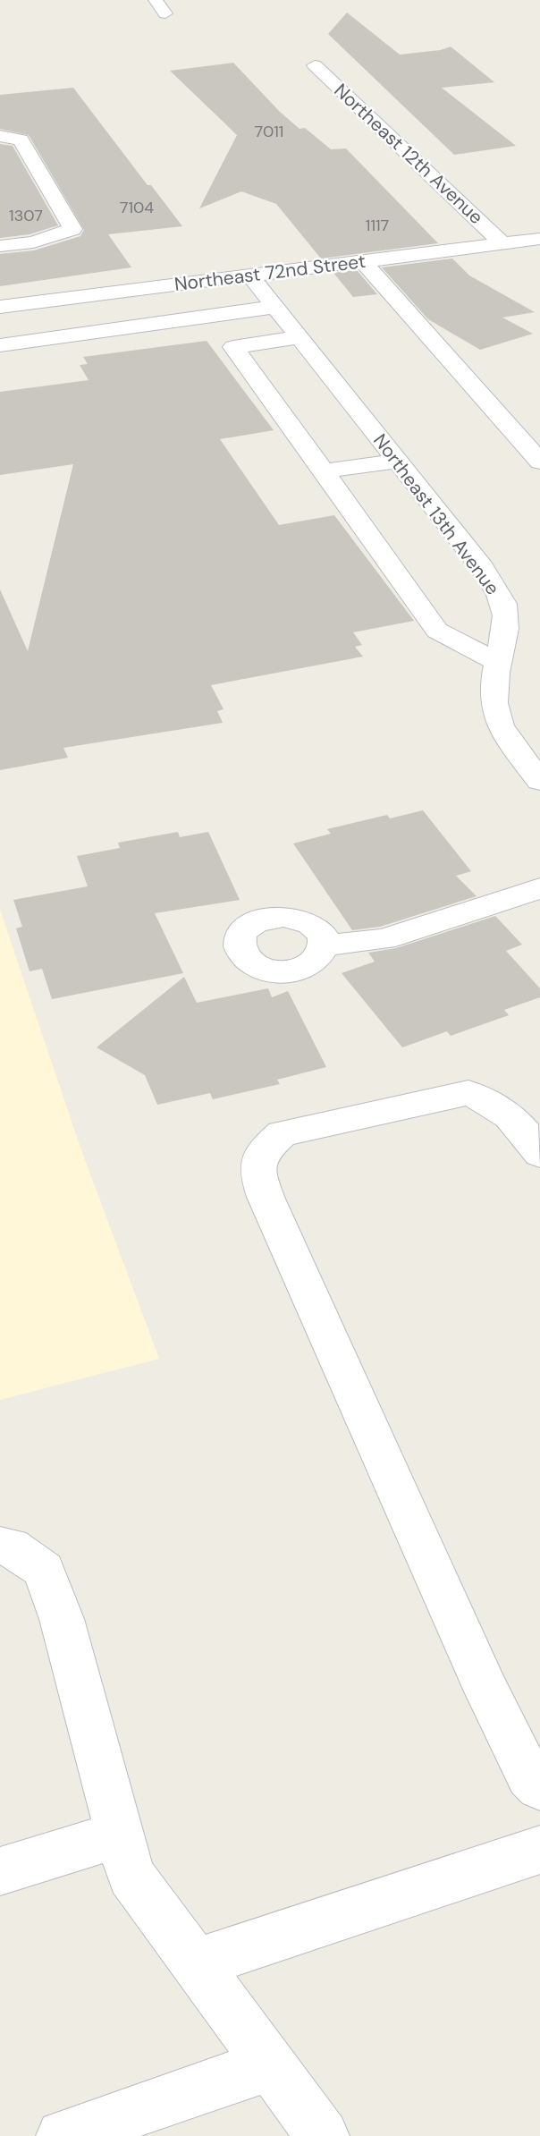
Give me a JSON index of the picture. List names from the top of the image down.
{
  "streets": {
    "street": ["Northeast 12th Avenue", "Northeast 72nd Street", "Northeast 13th Avenue"]
  },
  "crossings": [
    ["Northeast 12th Avenue", "Northeast 72nd Street"],
    ["Northeast 72nd Street", "Northeast 13th Avenue"]
  ],
  "house_numbers": [
    "7011",
    "7104",
    "1307",
    "1117"
  ]
}
